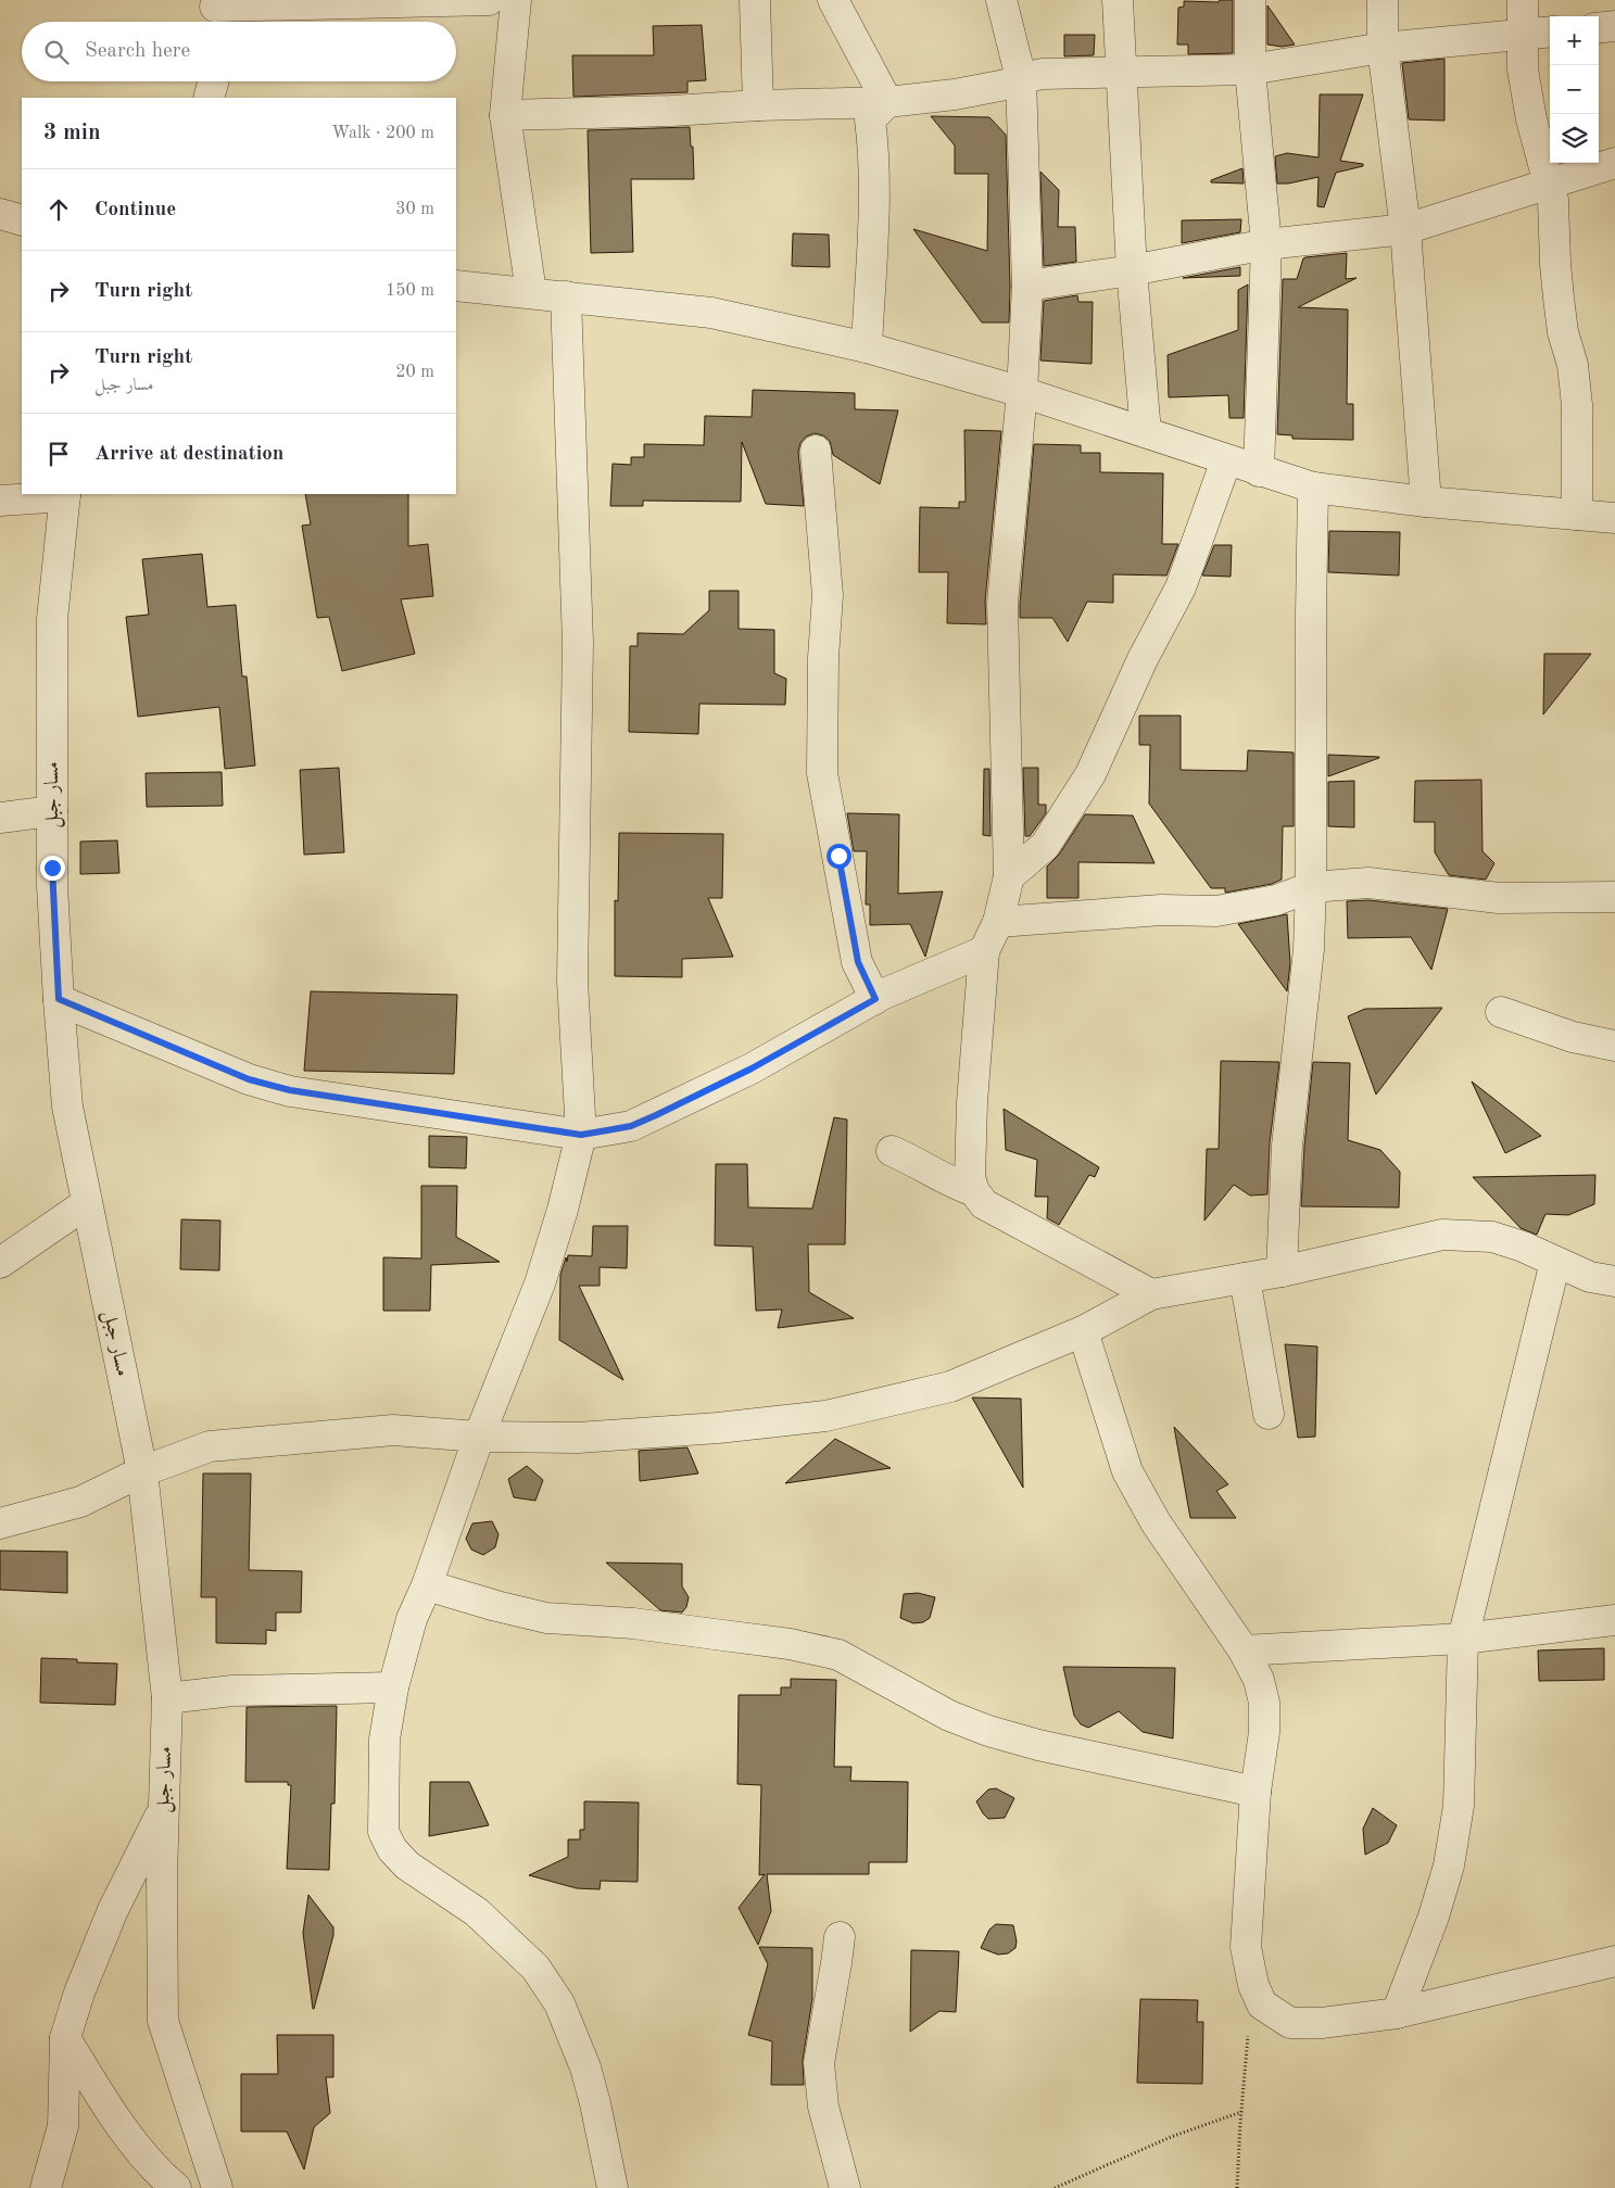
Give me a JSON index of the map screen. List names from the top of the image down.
{
  "streets": {
    "street": ["مسار جبل"]
  },
  "page": {
    "map_buttons": ["+", "−"],
    "search": "Search here",
    "heading": ["3 min", "Walk · 200 m"],
    "list": [
      ["Continue", "30 m"],
      ["Turn right", "150 m"],
      ["Turn right", "مسار جبل", "20 m"],
      "Arrive at destination"
    ]
  }
}
